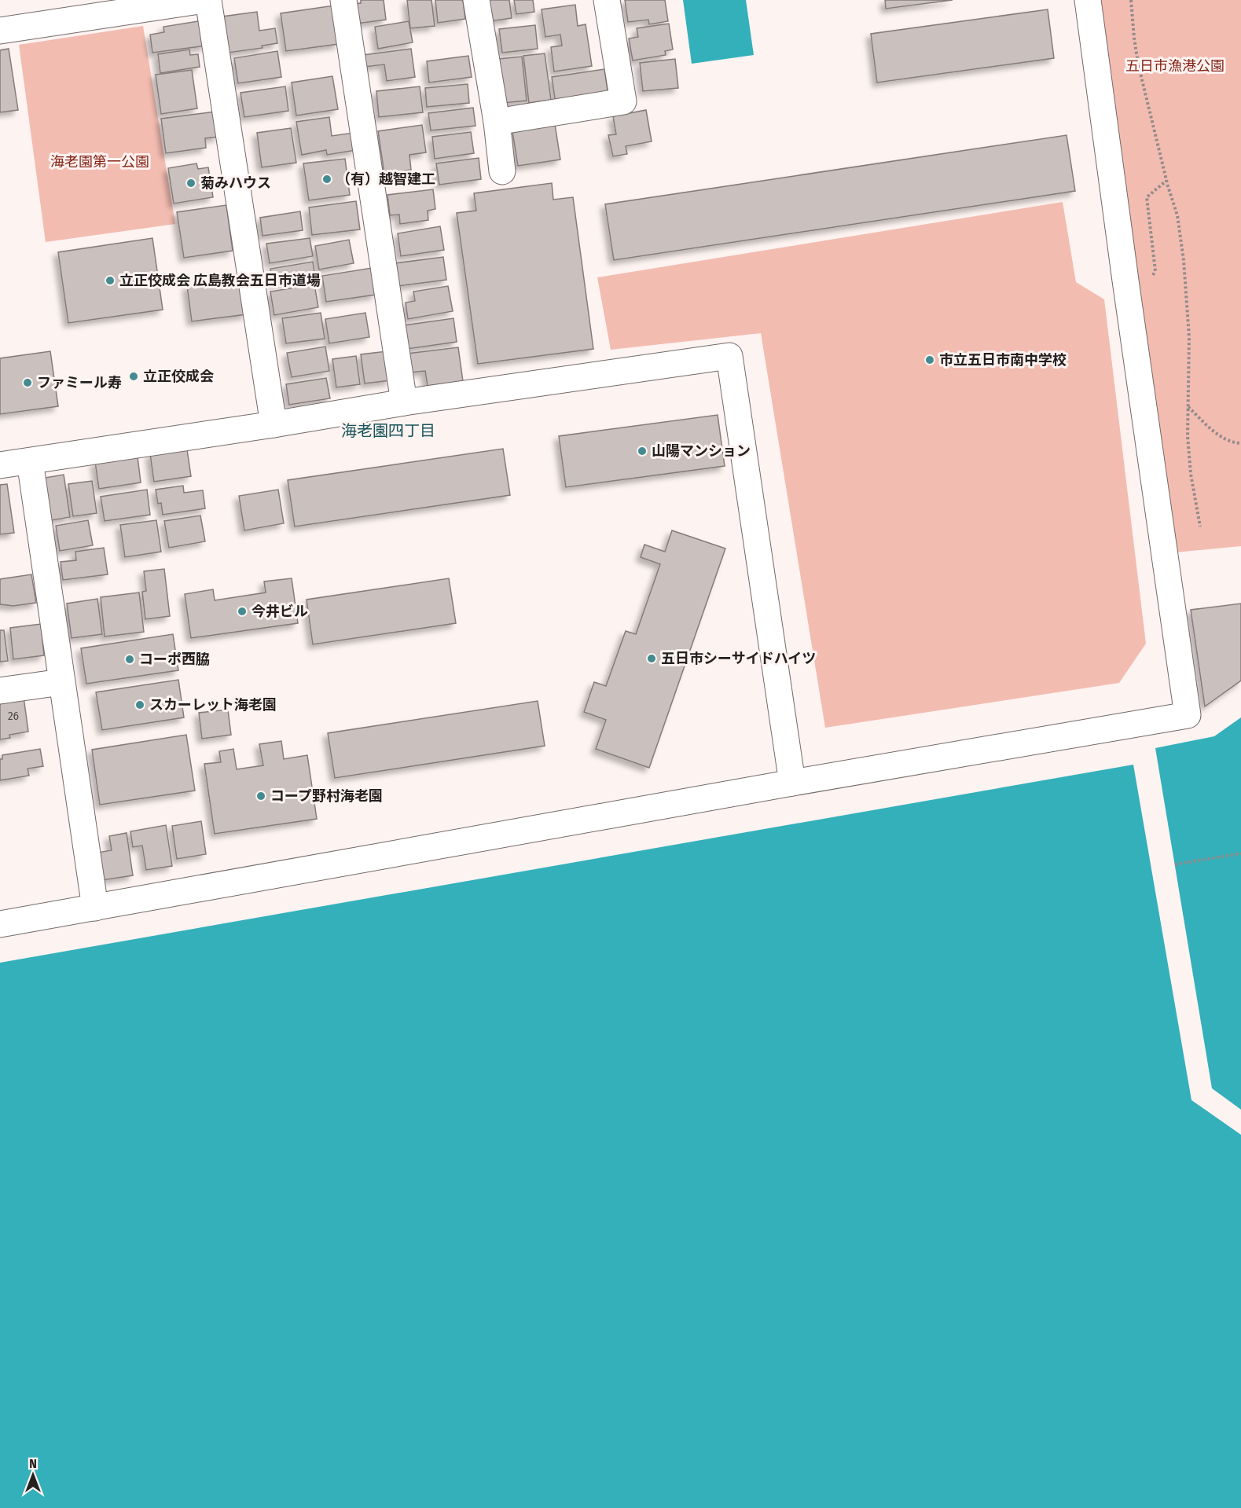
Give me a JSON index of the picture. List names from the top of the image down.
{
  "districts": ["海老園四丁目"],
  "parks": ["五日市漁港公園", "海老園第一公園"],
  "places": [
    "（有）越智建工",
    "菊みハウス",
    "立正佼成会 広島教会五日市道場",
    "市立五日市南中学校",
    "立正佼成会",
    "ファミール寿",
    "山陽マンション",
    "今井ビル",
    "五日市シーサイドハイツ",
    "コーポ西脇",
    "スカーレット海老園",
    "コープ野村海老園"
  ],
  "house_numbers": ["26"],
  "north": "top"
}
